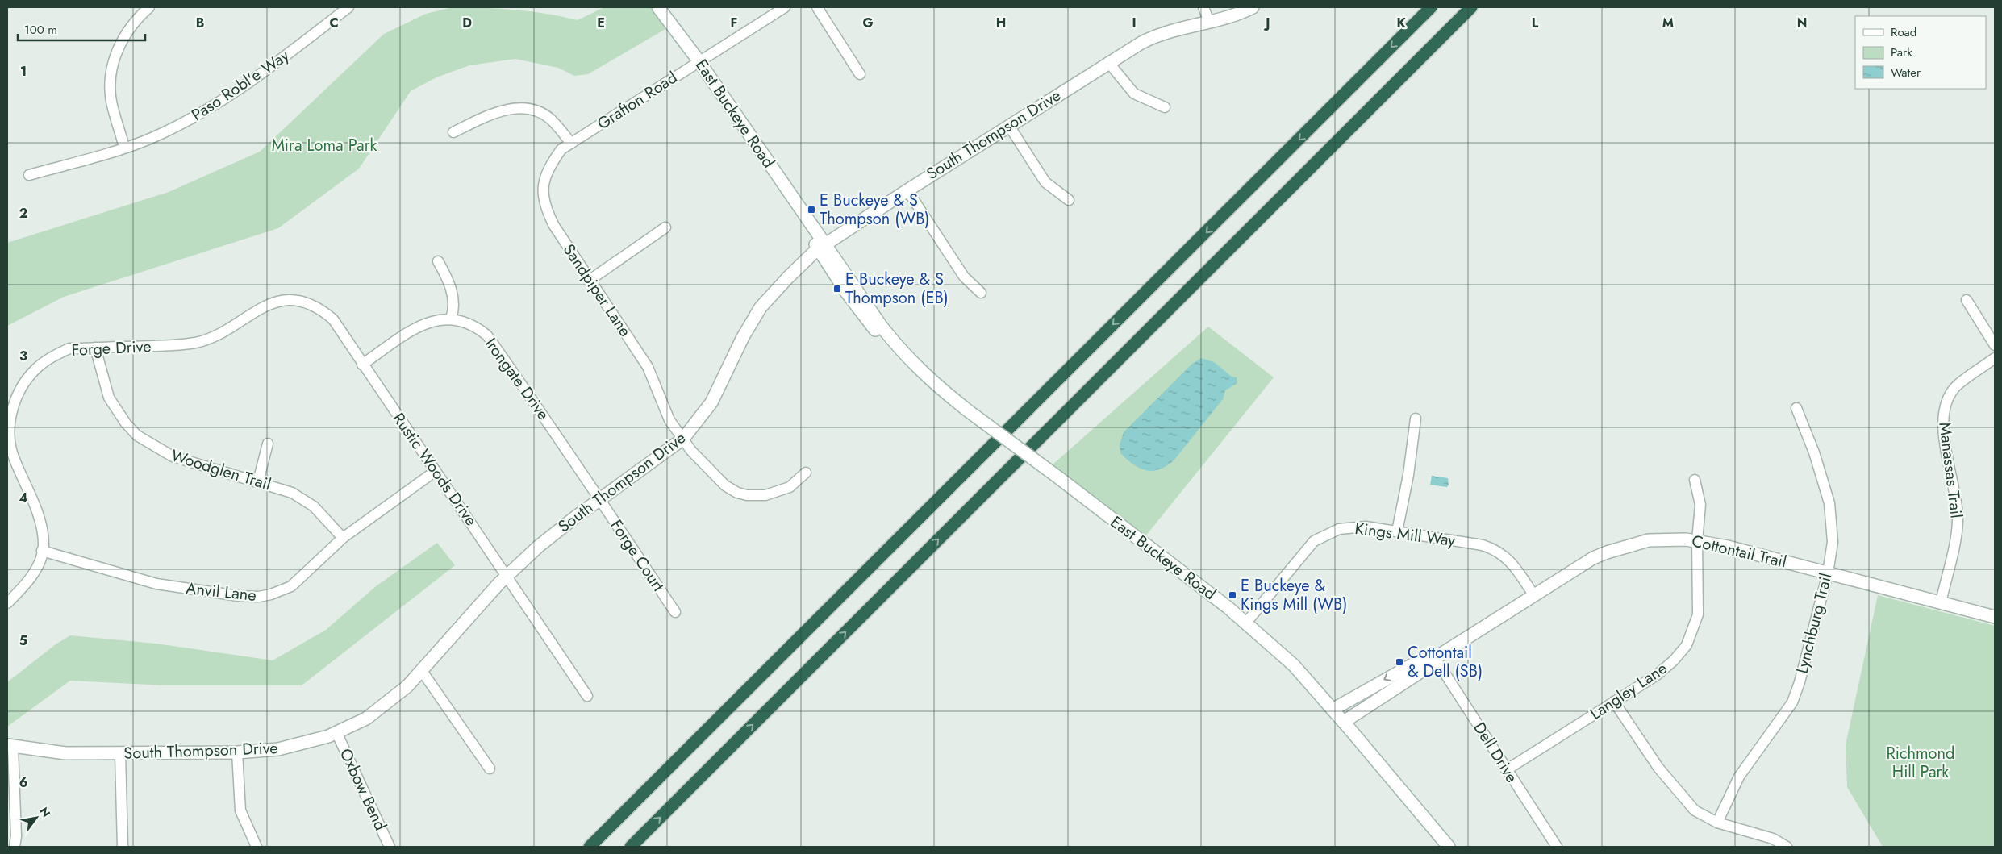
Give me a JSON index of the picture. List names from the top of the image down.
{
  "streets": {
    "street": [
      "Paso Robl'e Way",
      "Grafton Road",
      "East Buckeye Road",
      "South Thompson Drive",
      "Sandpiper Lane",
      "Forge Drive",
      "Irongate Drive",
      "Rustic Woods Drive",
      "Woodglen Trail",
      "Manassas Trail",
      "Kings Mill Way",
      "Cottontail Trail",
      "Forge Court",
      "Anvil Lane",
      "Lynchburg Trail",
      "Langley Lane",
      "Dell Drive",
      "Oxbow Bend"
    ]
  },
  "crossings": [
    ["Grafton Road", "East Buckeye Road"],
    ["Grafton Road", "Sandpiper Lane"],
    ["East Buckeye Road", "South Thompson Drive"],
    ["East Buckeye Road", "Kings Mill Way"],
    ["East Buckeye Road", "Cottontail Trail"],
    ["South Thompson Drive", "Sandpiper Lane"],
    ["South Thompson Drive", "Irongate Drive"],
    ["South Thompson Drive", "Rustic Woods Drive"],
    ["South Thompson Drive", "Forge Court"],
    ["South Thompson Drive", "Oxbow Bend"],
    ["Forge Drive", "Irongate Drive"],
    ["Forge Drive", "Rustic Woods Drive"],
    ["Forge Drive", "Woodglen Trail"],
    ["Forge Drive", "Anvil Lane"],
    ["Irongate Drive", "Rustic Woods Drive"],
    ["Irongate Drive", "Forge Court"],
    ["Rustic Woods Drive", "Anvil Lane"],
    ["Woodglen Trail", "Anvil Lane"],
    ["Manassas Trail", "Cottontail Trail"],
    ["Kings Mill Way", "Cottontail Trail"],
    ["Cottontail Trail", "Lynchburg Trail"],
    ["Cottontail Trail", "Langley Lane"],
    ["Cottontail Trail", "Dell Drive"],
    ["Langley Lane", "Dell Drive"]
  ],
  "parks": ["Mira Loma Park", "Richmond Hill Park"],
  "places": {
    "transit": [
      "E Buckeye & S Thompson (WB)",
      "E Buckeye & S Thompson (EB)",
      "E Buckeye & Kings Mill (WB)",
      "Cottontail & Dell (SB)"
    ]
  },
  "legend": ["Road", "Park", "Water"],
  "scale_bar": "100 m",
  "north": "top right",
  "grid": {
    "columns": [
      "B",
      "C",
      "D",
      "E",
      "F",
      "G",
      "H",
      "I",
      "J",
      "K",
      "L",
      "M",
      "N"
    ],
    "rows": [
      "1",
      "2",
      "3",
      "4",
      "5",
      "6"
    ]
  }
}
